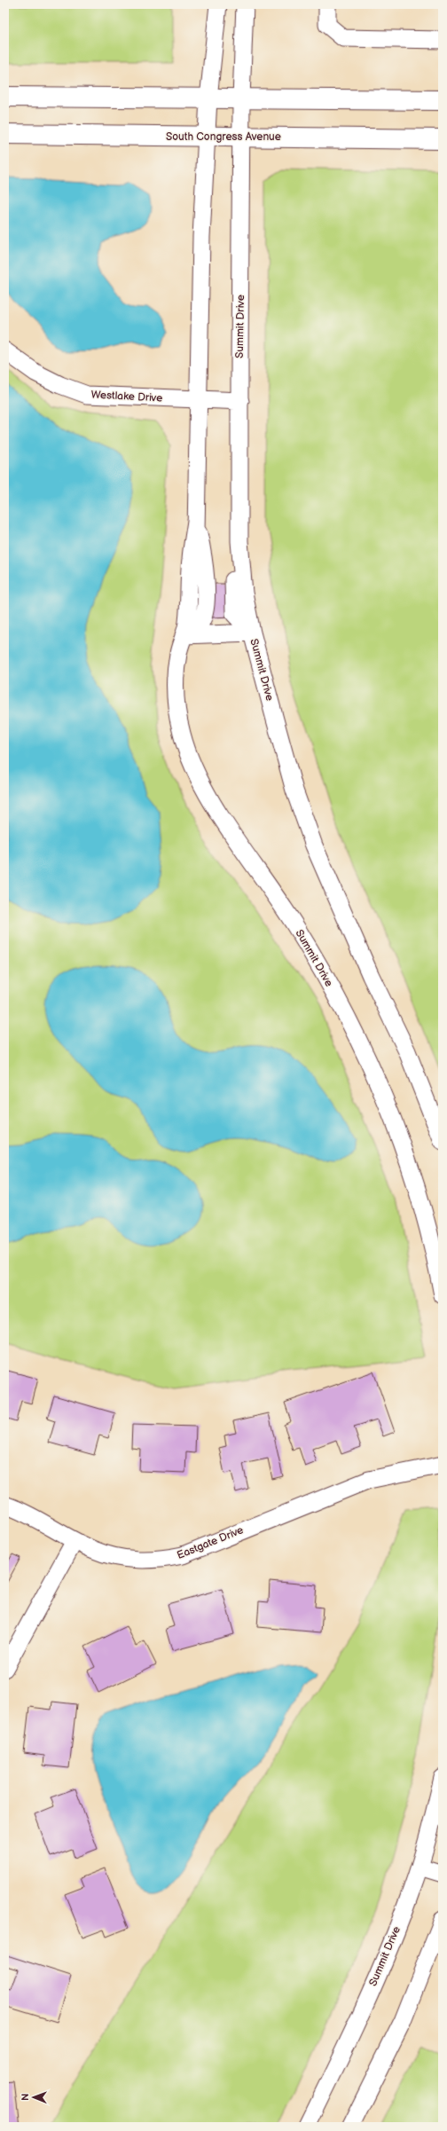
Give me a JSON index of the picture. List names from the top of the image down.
{
  "streets": {
    "main road": ["South Congress Avenue"],
    "street": ["Summit Drive", "Westlake Drive", "Eastgate Drive"]
  },
  "crossings": [
    ["South Congress Avenue", "Summit Drive"],
    ["Summit Drive", "Westlake Drive"]
  ],
  "north": "left"
}
